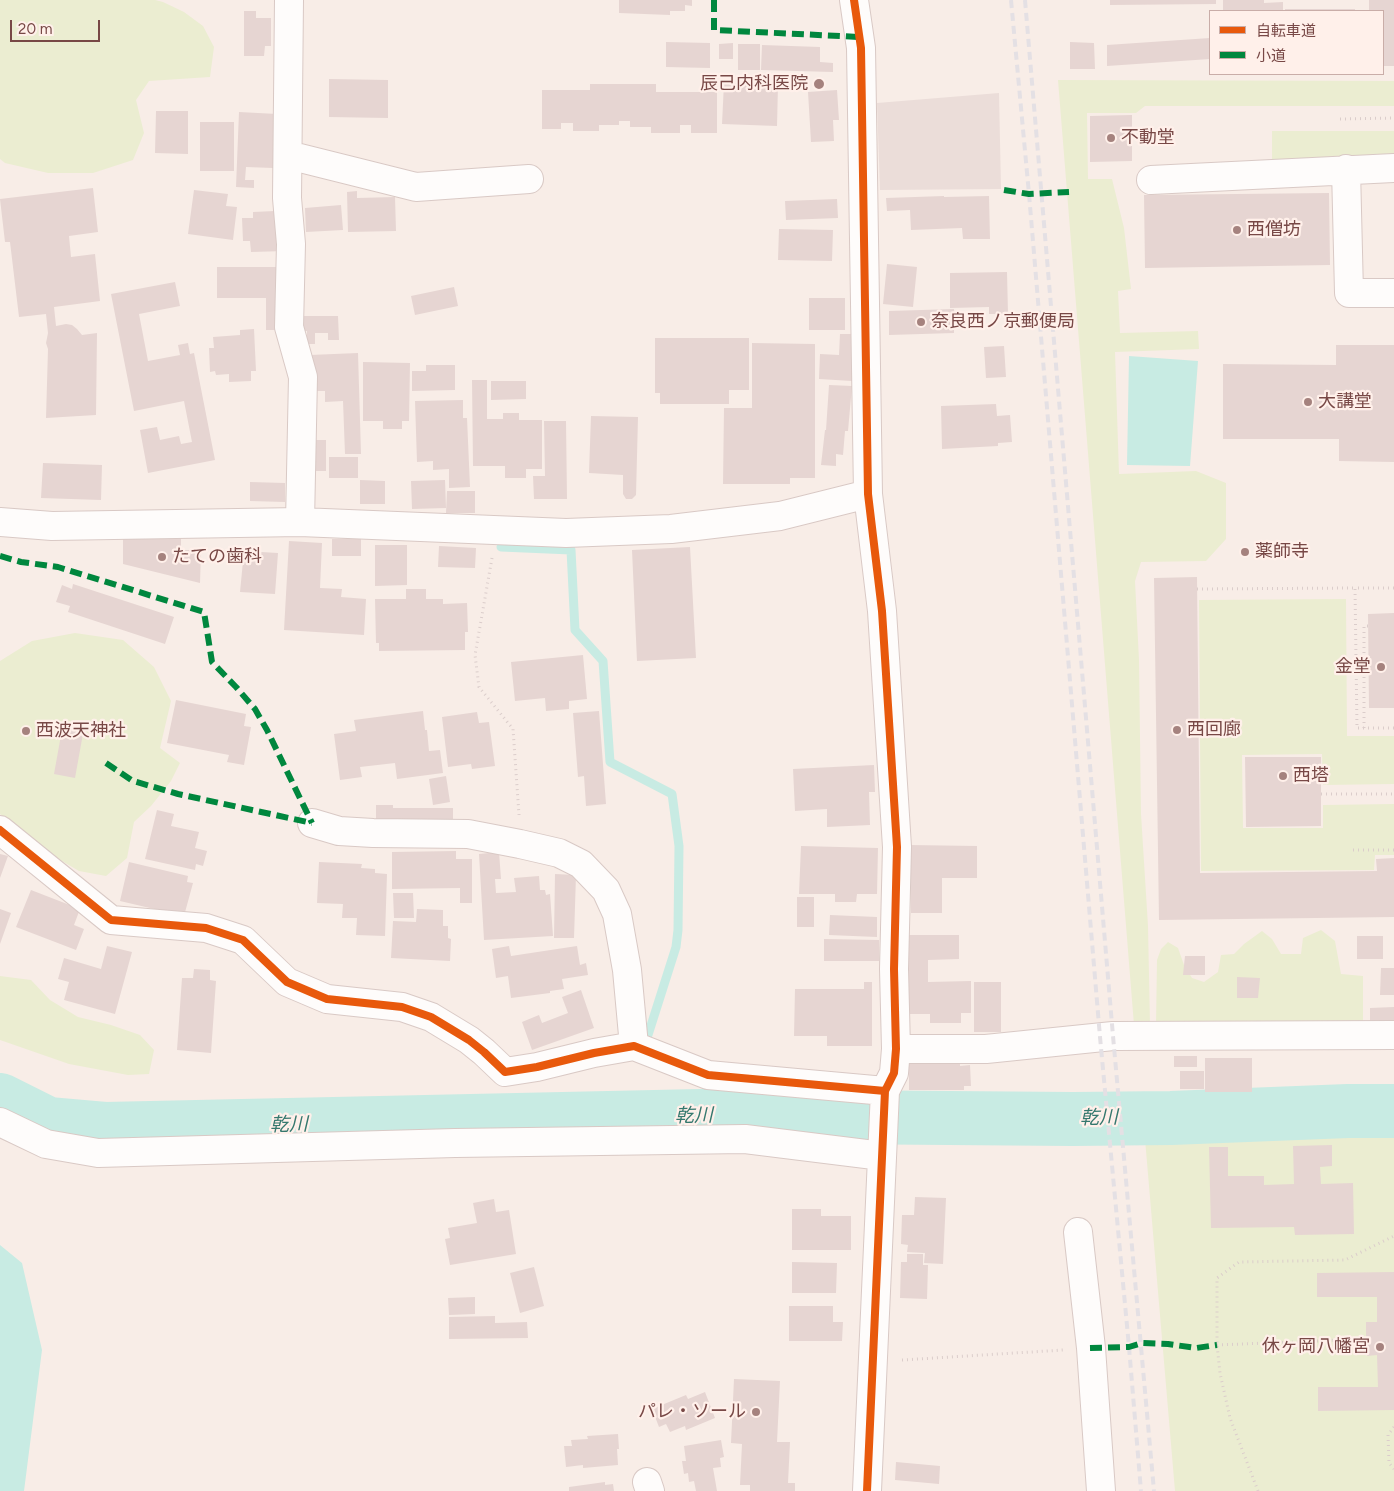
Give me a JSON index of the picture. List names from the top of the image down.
{
  "water": ["乾川"],
  "places": [
    "辰己内科医院",
    "不動堂",
    "西僧坊",
    "奈良西ノ京郵便局",
    "大講堂",
    "薬師寺",
    "たての歯科",
    "金堂",
    "西回廊",
    "西波天神社",
    "西塔",
    "休ヶ岡八幡宮",
    "パレ・ソール"
  ],
  "legend": ["自転車道", "小道"],
  "scale_bar": "20 m"
}
